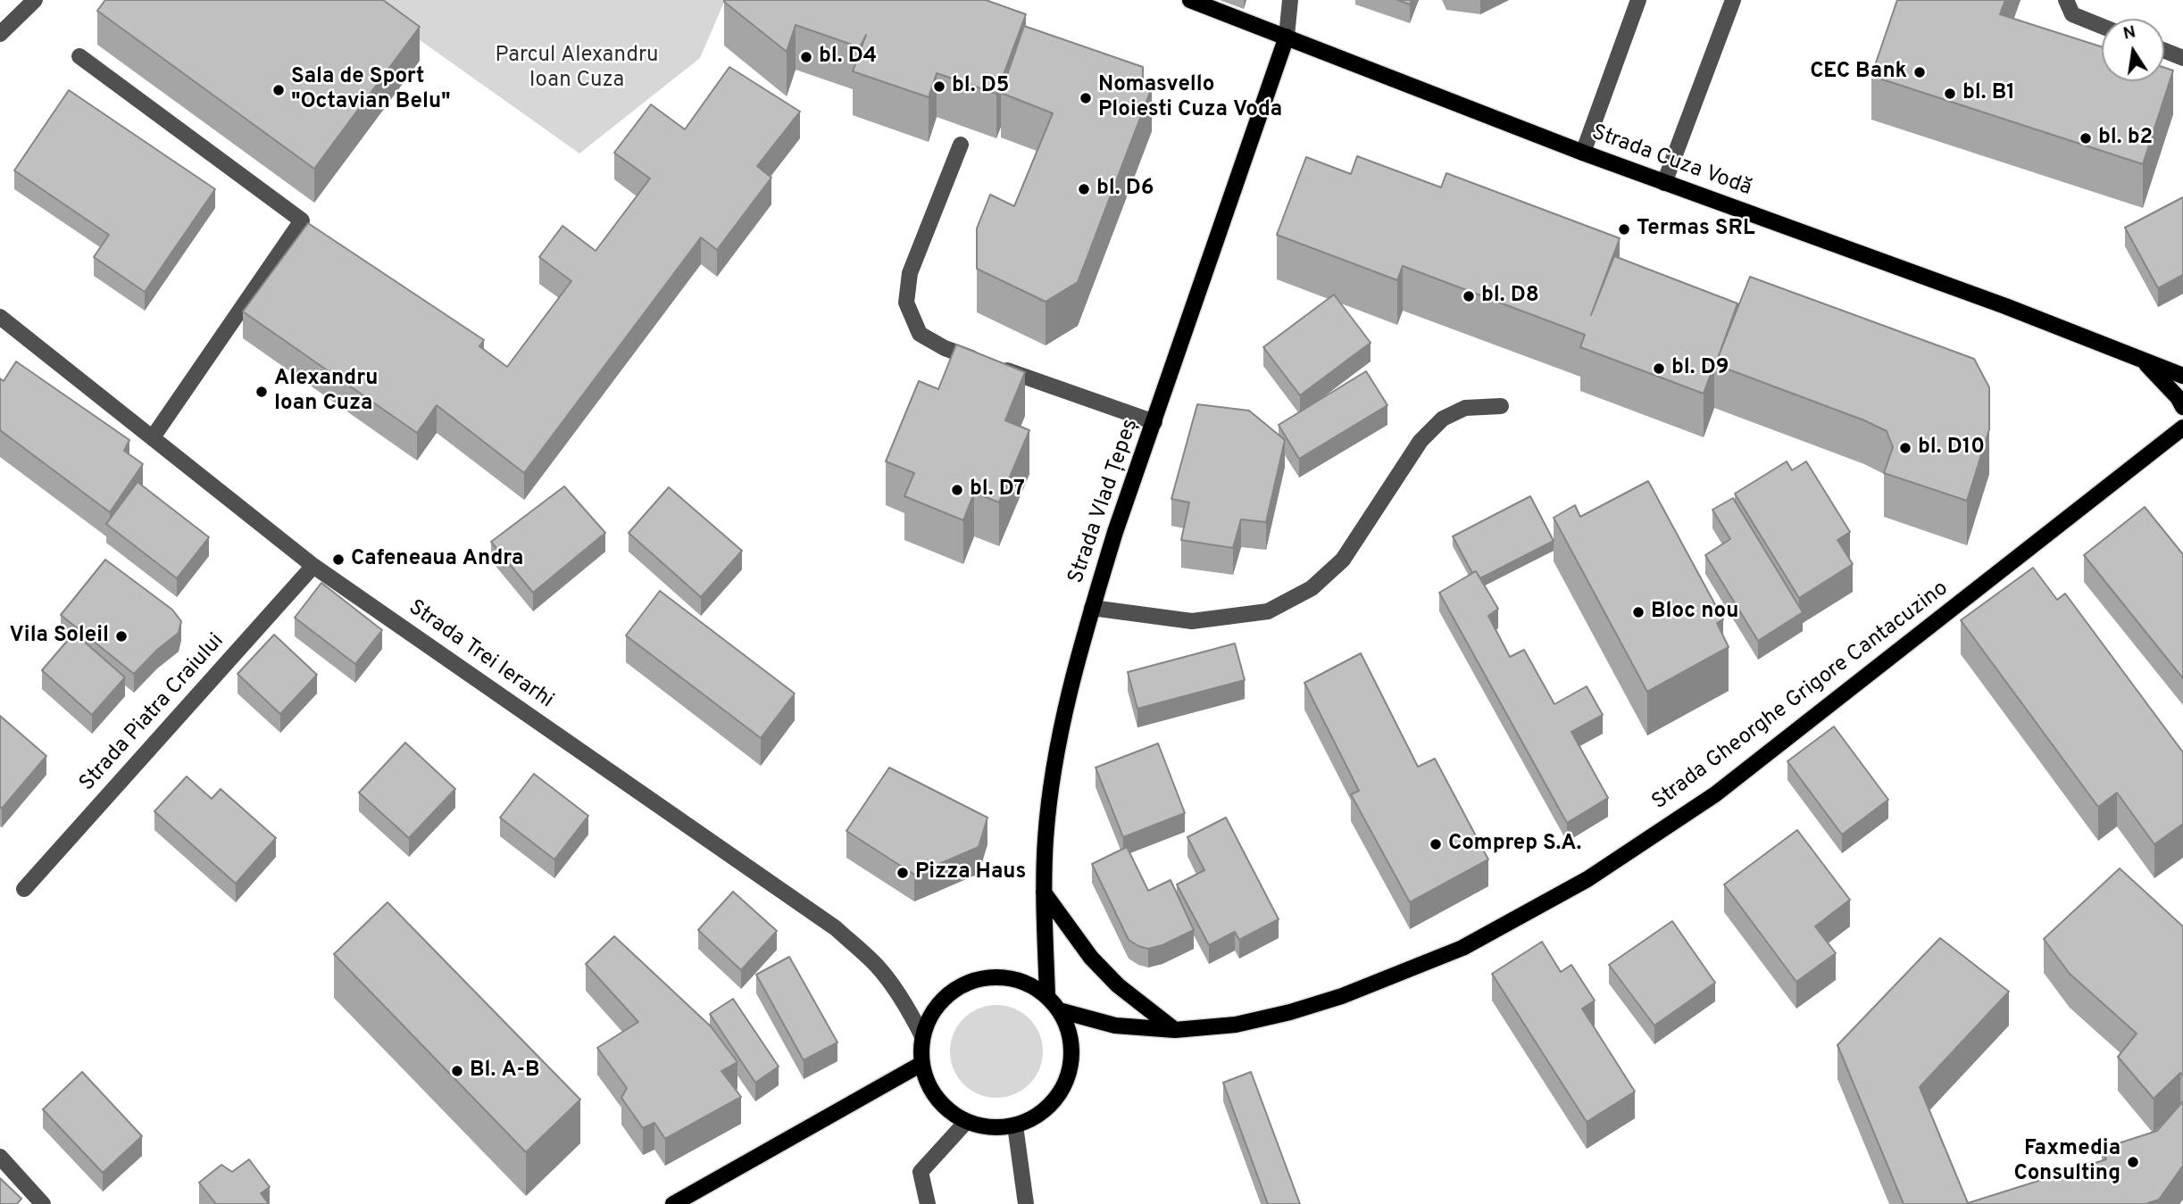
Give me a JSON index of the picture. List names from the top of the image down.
{
  "streets": {
    "main road": ["Strada Cuza Vodă", "Strada Vlad Țepeș", "Strada Gheorghe Grigore Cantacuzino"],
    "street": ["Strada Trei Ierarhi", "Strada Piatra Craiului"]
  },
  "crossings": [
    ["Strada Cuza Vodă", "Strada Vlad Țepeș"],
    ["Strada Vlad Țepeș", "Strada Trei Ierarhi"],
    ["Strada Vlad Țepeș", "Strada Gheorghe Grigore Cantacuzino"],
    ["Strada Trei Ierarhi", "Strada Gheorghe Grigore Cantacuzino"],
    ["Strada Trei Ierarhi", "Strada Piatra Craiului"]
  ],
  "parks": ["Parcul Alexandru Ioan Cuza"],
  "places": [
    "bl. D4",
    "CEC Bank",
    "bl. D5",
    "Sala de Sport \"Octavian Belu\"",
    "bl. B1",
    "Nomasvello Ploiesti Cuza Voda",
    "bl. b2",
    "bl. D6",
    "Termas SRL",
    "bl. D8",
    "bl. D9",
    "Alexandru Ioan Cuza",
    "bl. D10",
    "bl. D7",
    "Cafeneaua Andra",
    "Bloc nou",
    "Vila Soleil",
    "Comprep S.A.",
    "Pizza Haus",
    "Bl. A-B",
    "Faxmedia Consulting"
  ],
  "north": "top"
}
